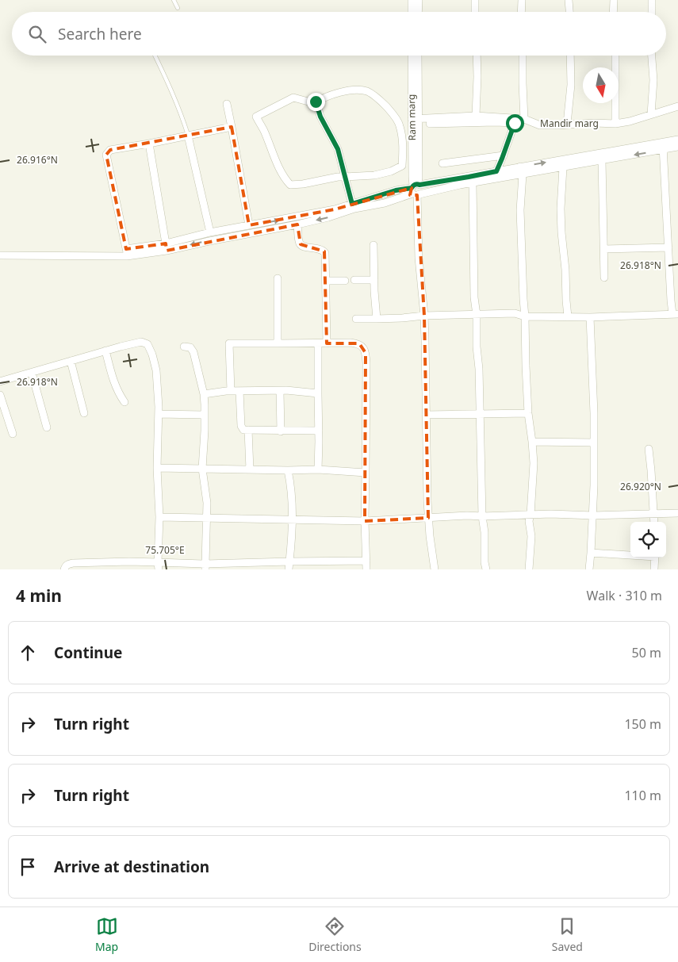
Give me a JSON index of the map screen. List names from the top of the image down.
{
  "streets": {
    "street": ["Ram marg", "Mandir marg"]
  },
  "crossings": [
    ["Ram marg", "Mandir marg"]
  ],
  "north": "bottom",
  "page": {
    "search": "Search here",
    "heading": ["4 min", "Walk · 310 m"],
    "list": [
      ["Continue", "50 m"],
      ["Turn right", "150 m"],
      ["Turn right", "110 m"],
      "Arrive at destination"
    ],
    "nav": ["Map", "Directions", "Saved"]
  },
  "coordinates": [
    "26.916°N",
    "26.918°N",
    "26.920°N",
    "75.705°E"
  ]
}
